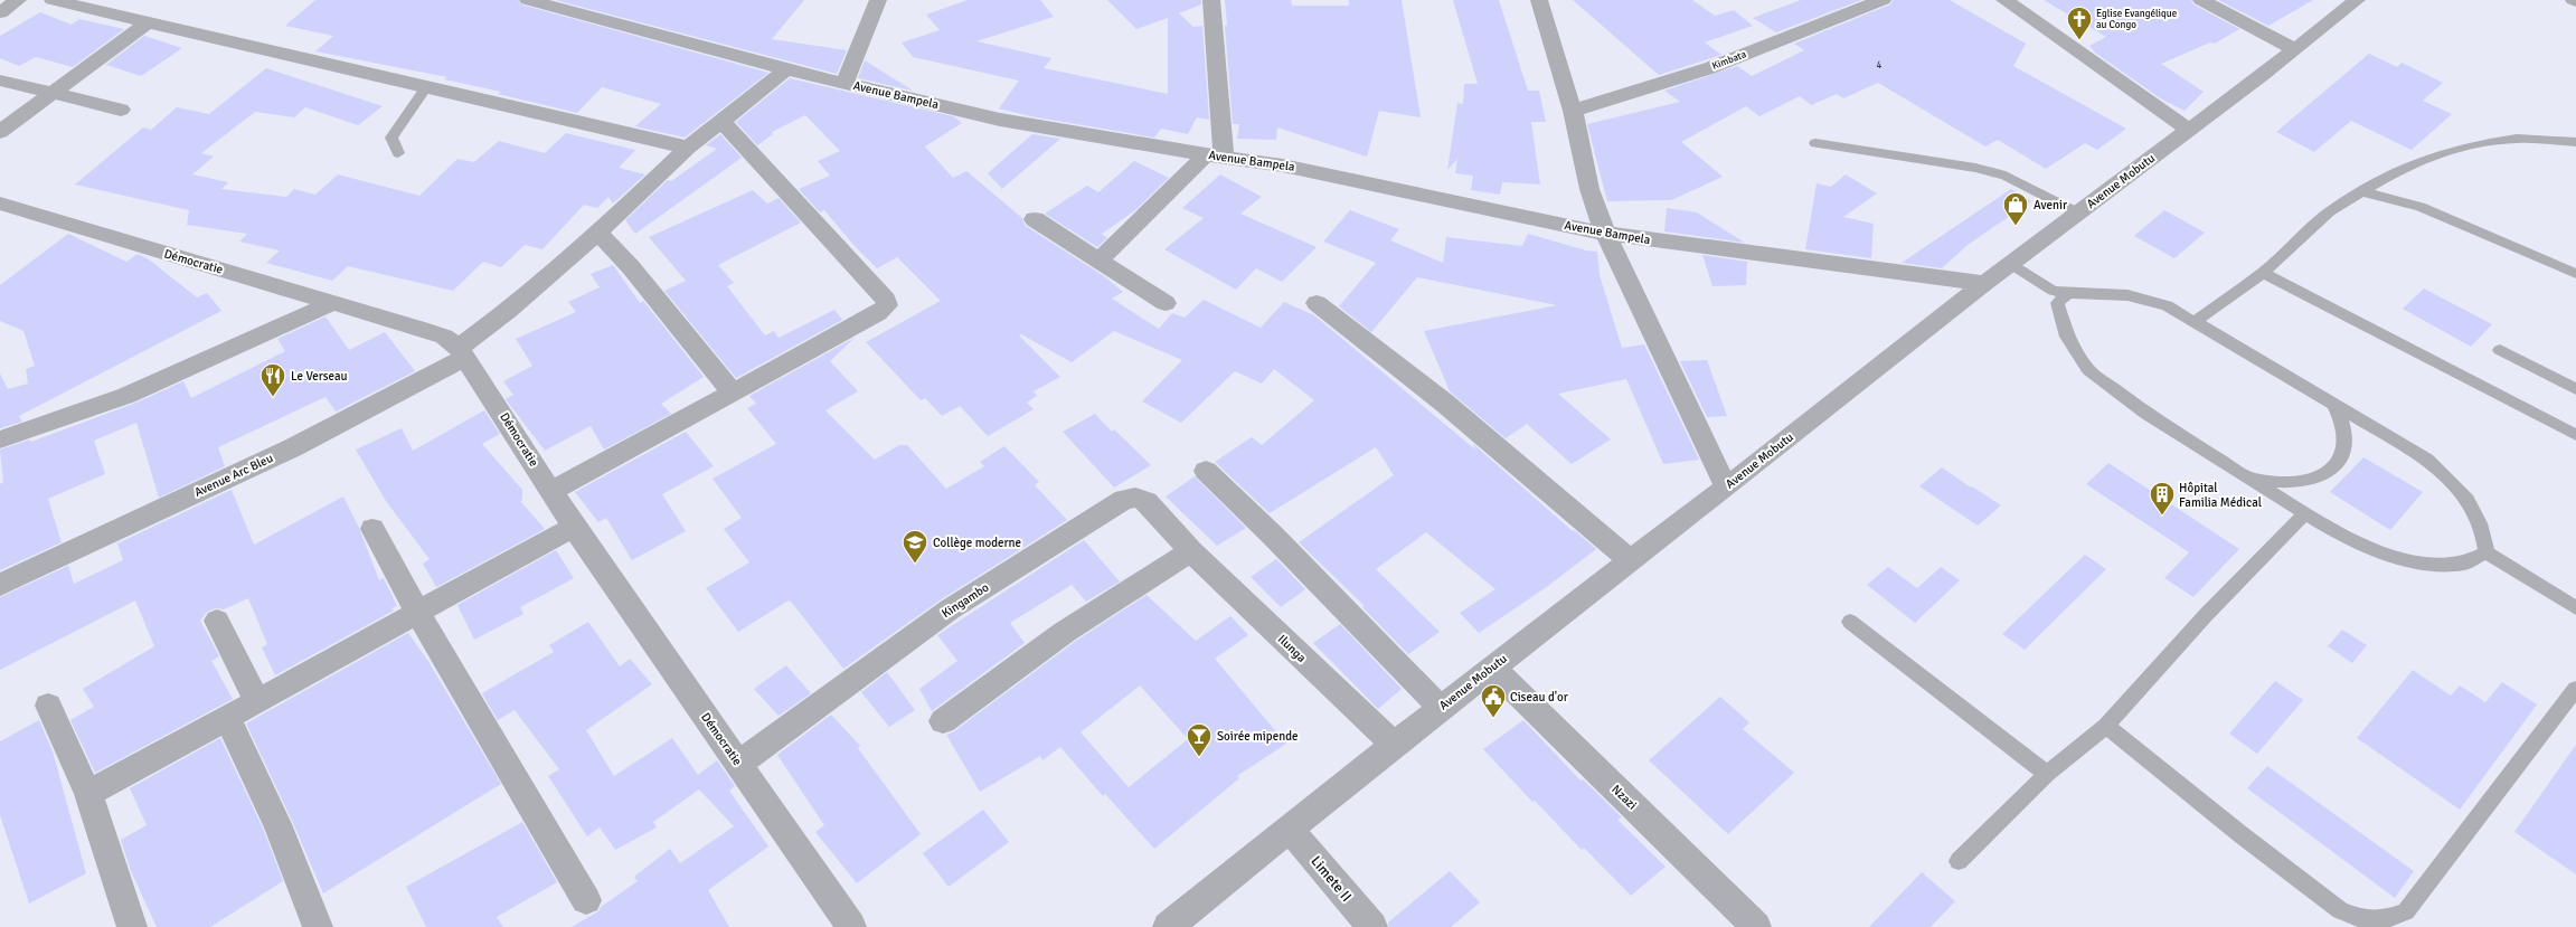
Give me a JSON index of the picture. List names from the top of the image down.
{
  "streets": {
    "street": [
      "Kimbata",
      "Avenue Bampela",
      "Avenue Mobutu",
      "Démocratie",
      "Avenue Arc Bleu",
      "Kingambo",
      "Ilunga",
      "Nzazi",
      "Limete II"
    ]
  },
  "crossings": [
    ["Avenue Bampela", "Avenue Mobutu"],
    ["Avenue Bampela", "Avenue Arc Bleu"],
    ["Avenue Mobutu", "Ilunga"],
    ["Avenue Mobutu", "Nzazi"],
    ["Avenue Mobutu", "Limete II"],
    ["Démocratie", "Avenue Arc Bleu"],
    ["Démocratie", "Kingambo"],
    ["Kingambo", "Ilunga"]
  ],
  "places": {
    "church": ["Eglise Evangélique au Congo"],
    "shop": ["Avenir"],
    "restaurant": ["Le Verseau"],
    "building": ["Hôpital Familia Médical"],
    "school or university": ["Collège moderne"],
    "public building": ["Ciseau d'or"],
    "bar": ["Soirée mipende"]
  },
  "house_numbers": ["4"]
}
